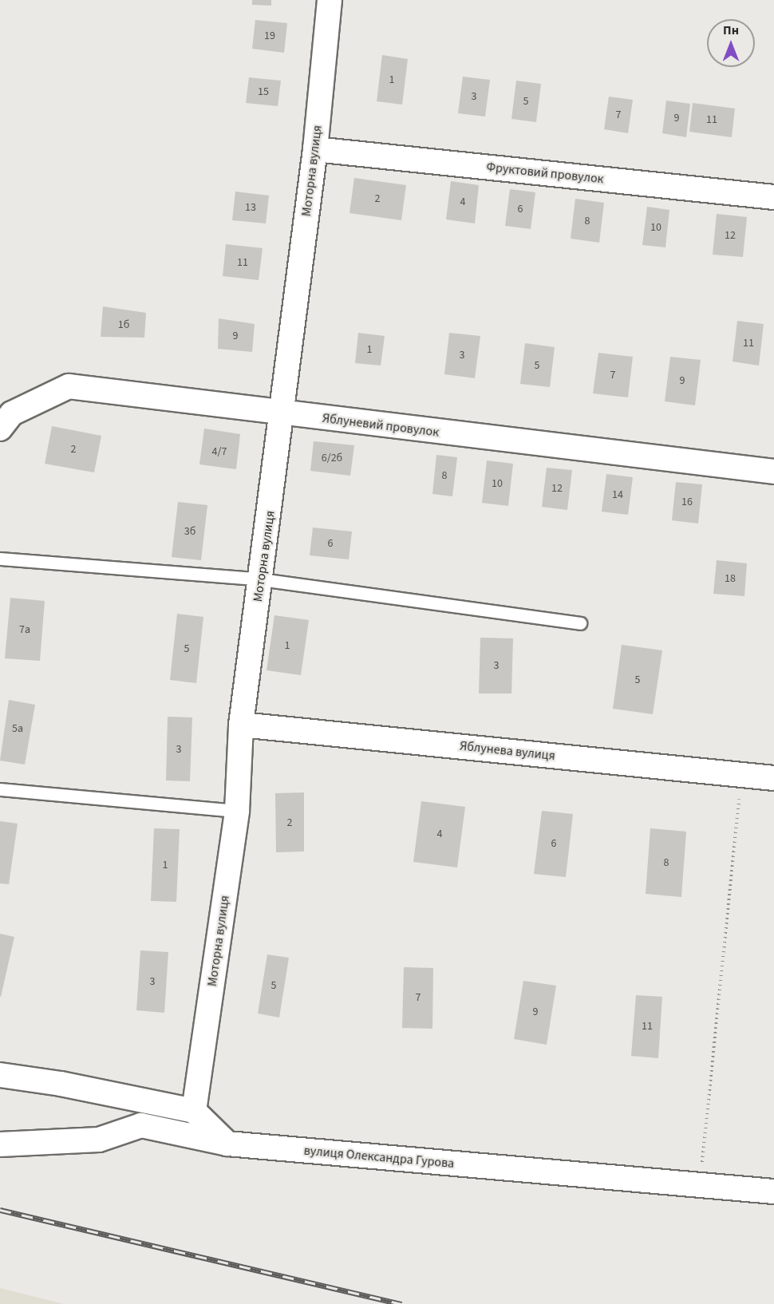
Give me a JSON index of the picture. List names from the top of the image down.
{
  "streets": {
    "street": [
      "Моторна вулиця",
      "Фруктовий провулок",
      "Яблуневий провулок",
      "Яблунева вулиця",
      "вулиця Олександра Гурова"
    ]
  },
  "crossings": [
    ["Моторна вулиця", "Фруктовий провулок"],
    ["Моторна вулиця", "Яблуневий провулок"],
    ["Моторна вулиця", "Яблунева вулиця"]
  ],
  "house_numbers": [
    "19",
    "1",
    "15",
    "3",
    "5",
    "7",
    "9",
    "11",
    "2",
    "4",
    "13",
    "6",
    "8",
    "10",
    "12",
    "11",
    "1б",
    "9",
    "11",
    "1",
    "3",
    "5",
    "7",
    "9",
    "2",
    "4/7",
    "6/2б",
    "8",
    "10",
    "12",
    "14",
    "16",
    "3б",
    "6",
    "18",
    "7а",
    "1",
    "5",
    "3",
    "5",
    "5а",
    "3",
    "2",
    "4",
    "6",
    "8",
    "1",
    "3",
    "5",
    "7",
    "9",
    "11"
  ],
  "north": "top"
}
